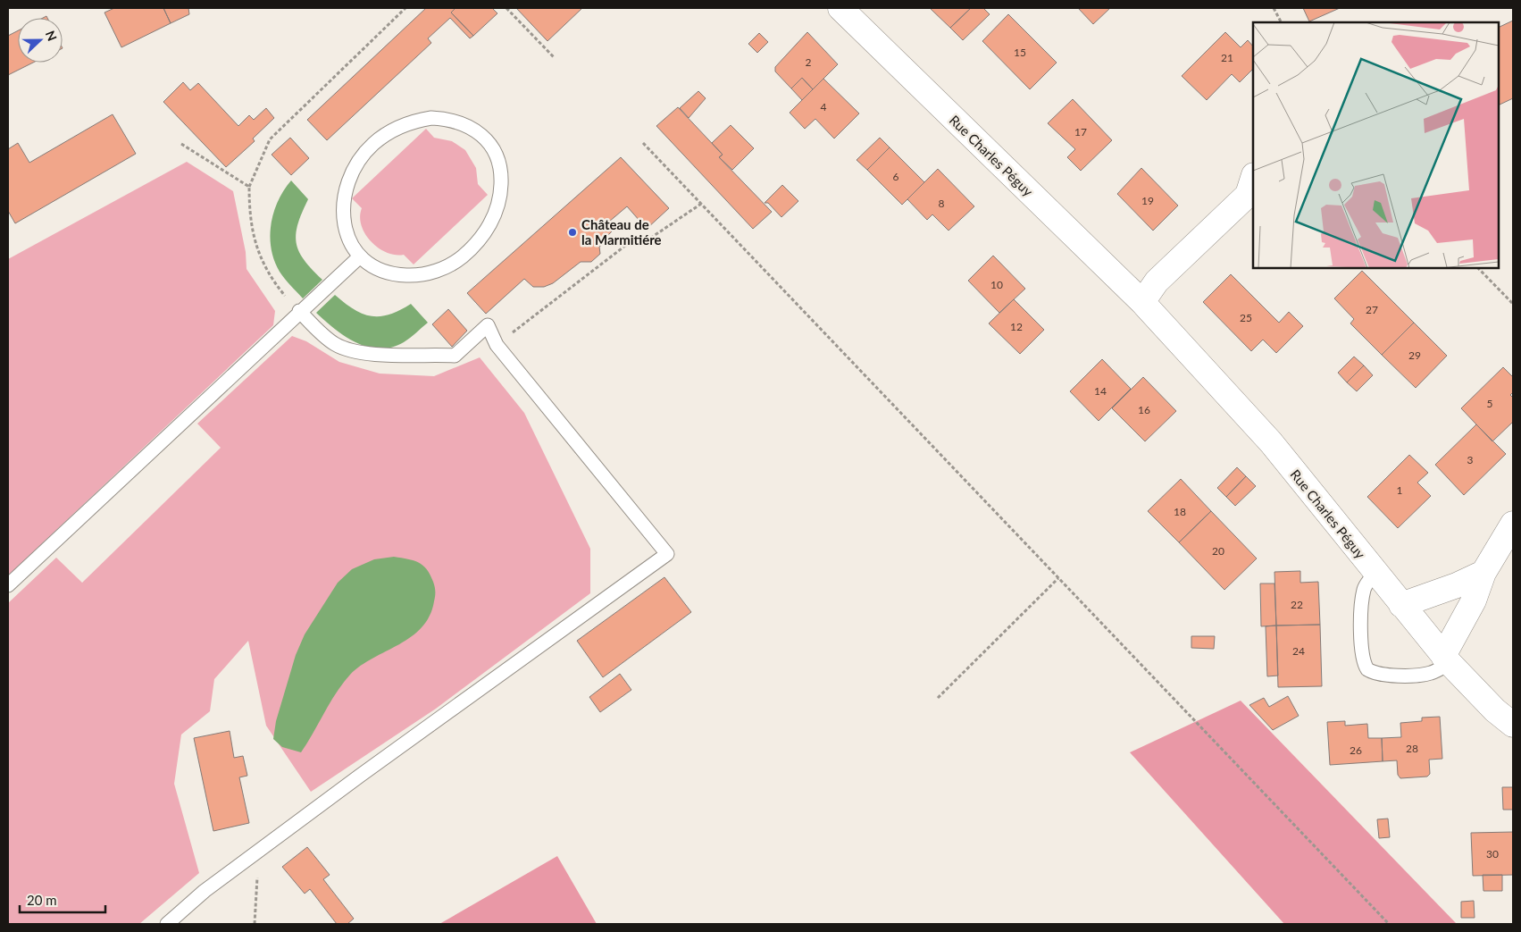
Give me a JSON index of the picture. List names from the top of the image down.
{
  "streets": {
    "street": ["Rue Charles Péguy"]
  },
  "places": ["Château de la Marmitiére"],
  "house_numbers": [
    "15",
    "21",
    "2",
    "4",
    "17",
    "6",
    "19",
    "8",
    "10",
    "27",
    "25",
    "12",
    "29",
    "14",
    "5",
    "16",
    "3",
    "1",
    "18",
    "20",
    "22",
    "24",
    "28",
    "26",
    "30"
  ],
  "scale_bar": "20 m",
  "north": "right"
}
